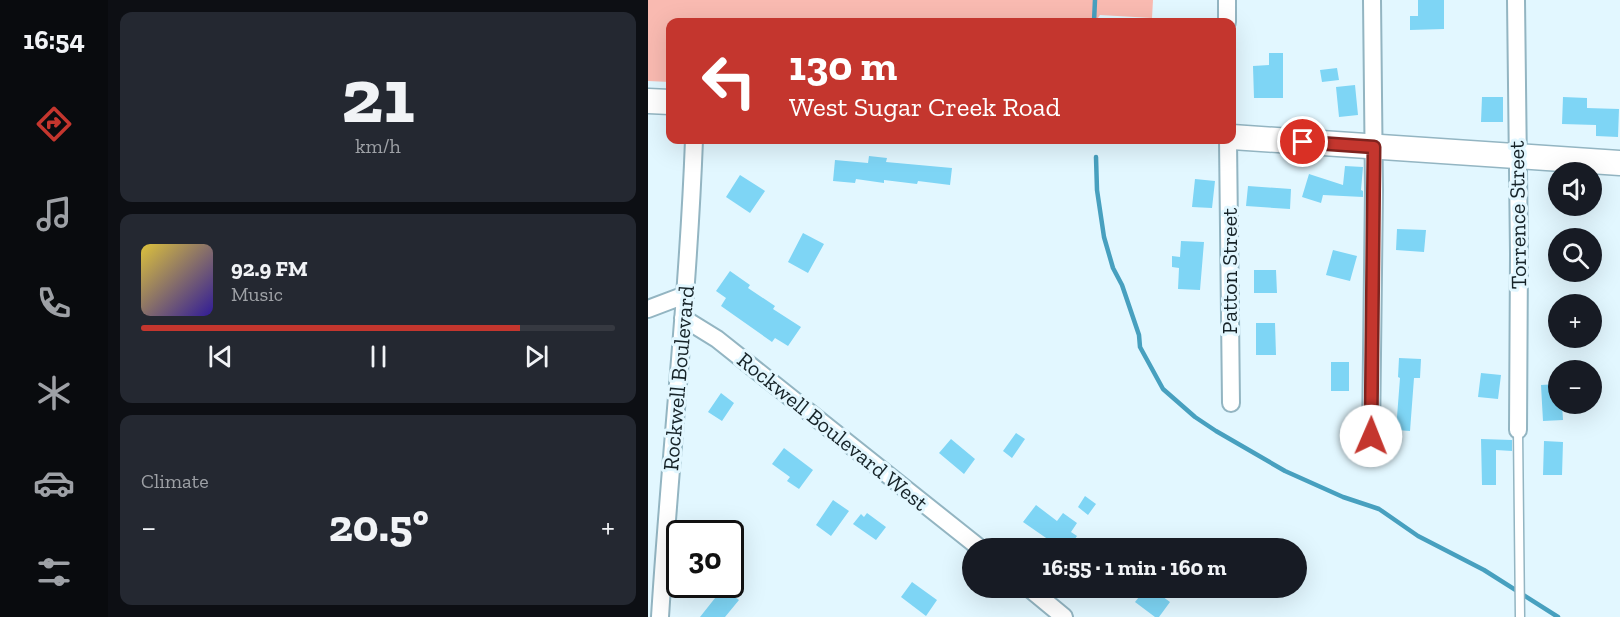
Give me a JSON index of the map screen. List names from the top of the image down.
{
  "streets": {
    "street": [
      "Torrence Street",
      "Patton Street",
      "Rockwell Boulevard",
      "Rockwell Boulevard West"
    ]
  },
  "crossings": [
    ["Rockwell Boulevard", "Rockwell Boulevard West"]
  ],
  "page": {
    "tabs": "16:54",
    "tile": [
      ["21", "km/h"],
      "Climate"
    ],
    "turn": ["130 m", "West Sugar Creek Road"],
    "map_buttons": ["+", "−"],
    "song": ["92.9 FM", "Music"],
    "heat": ["−", "20.5°", "+"],
    "limit": "30",
    "trip": "16:55 · 1 min · 160 m"
  }
}
